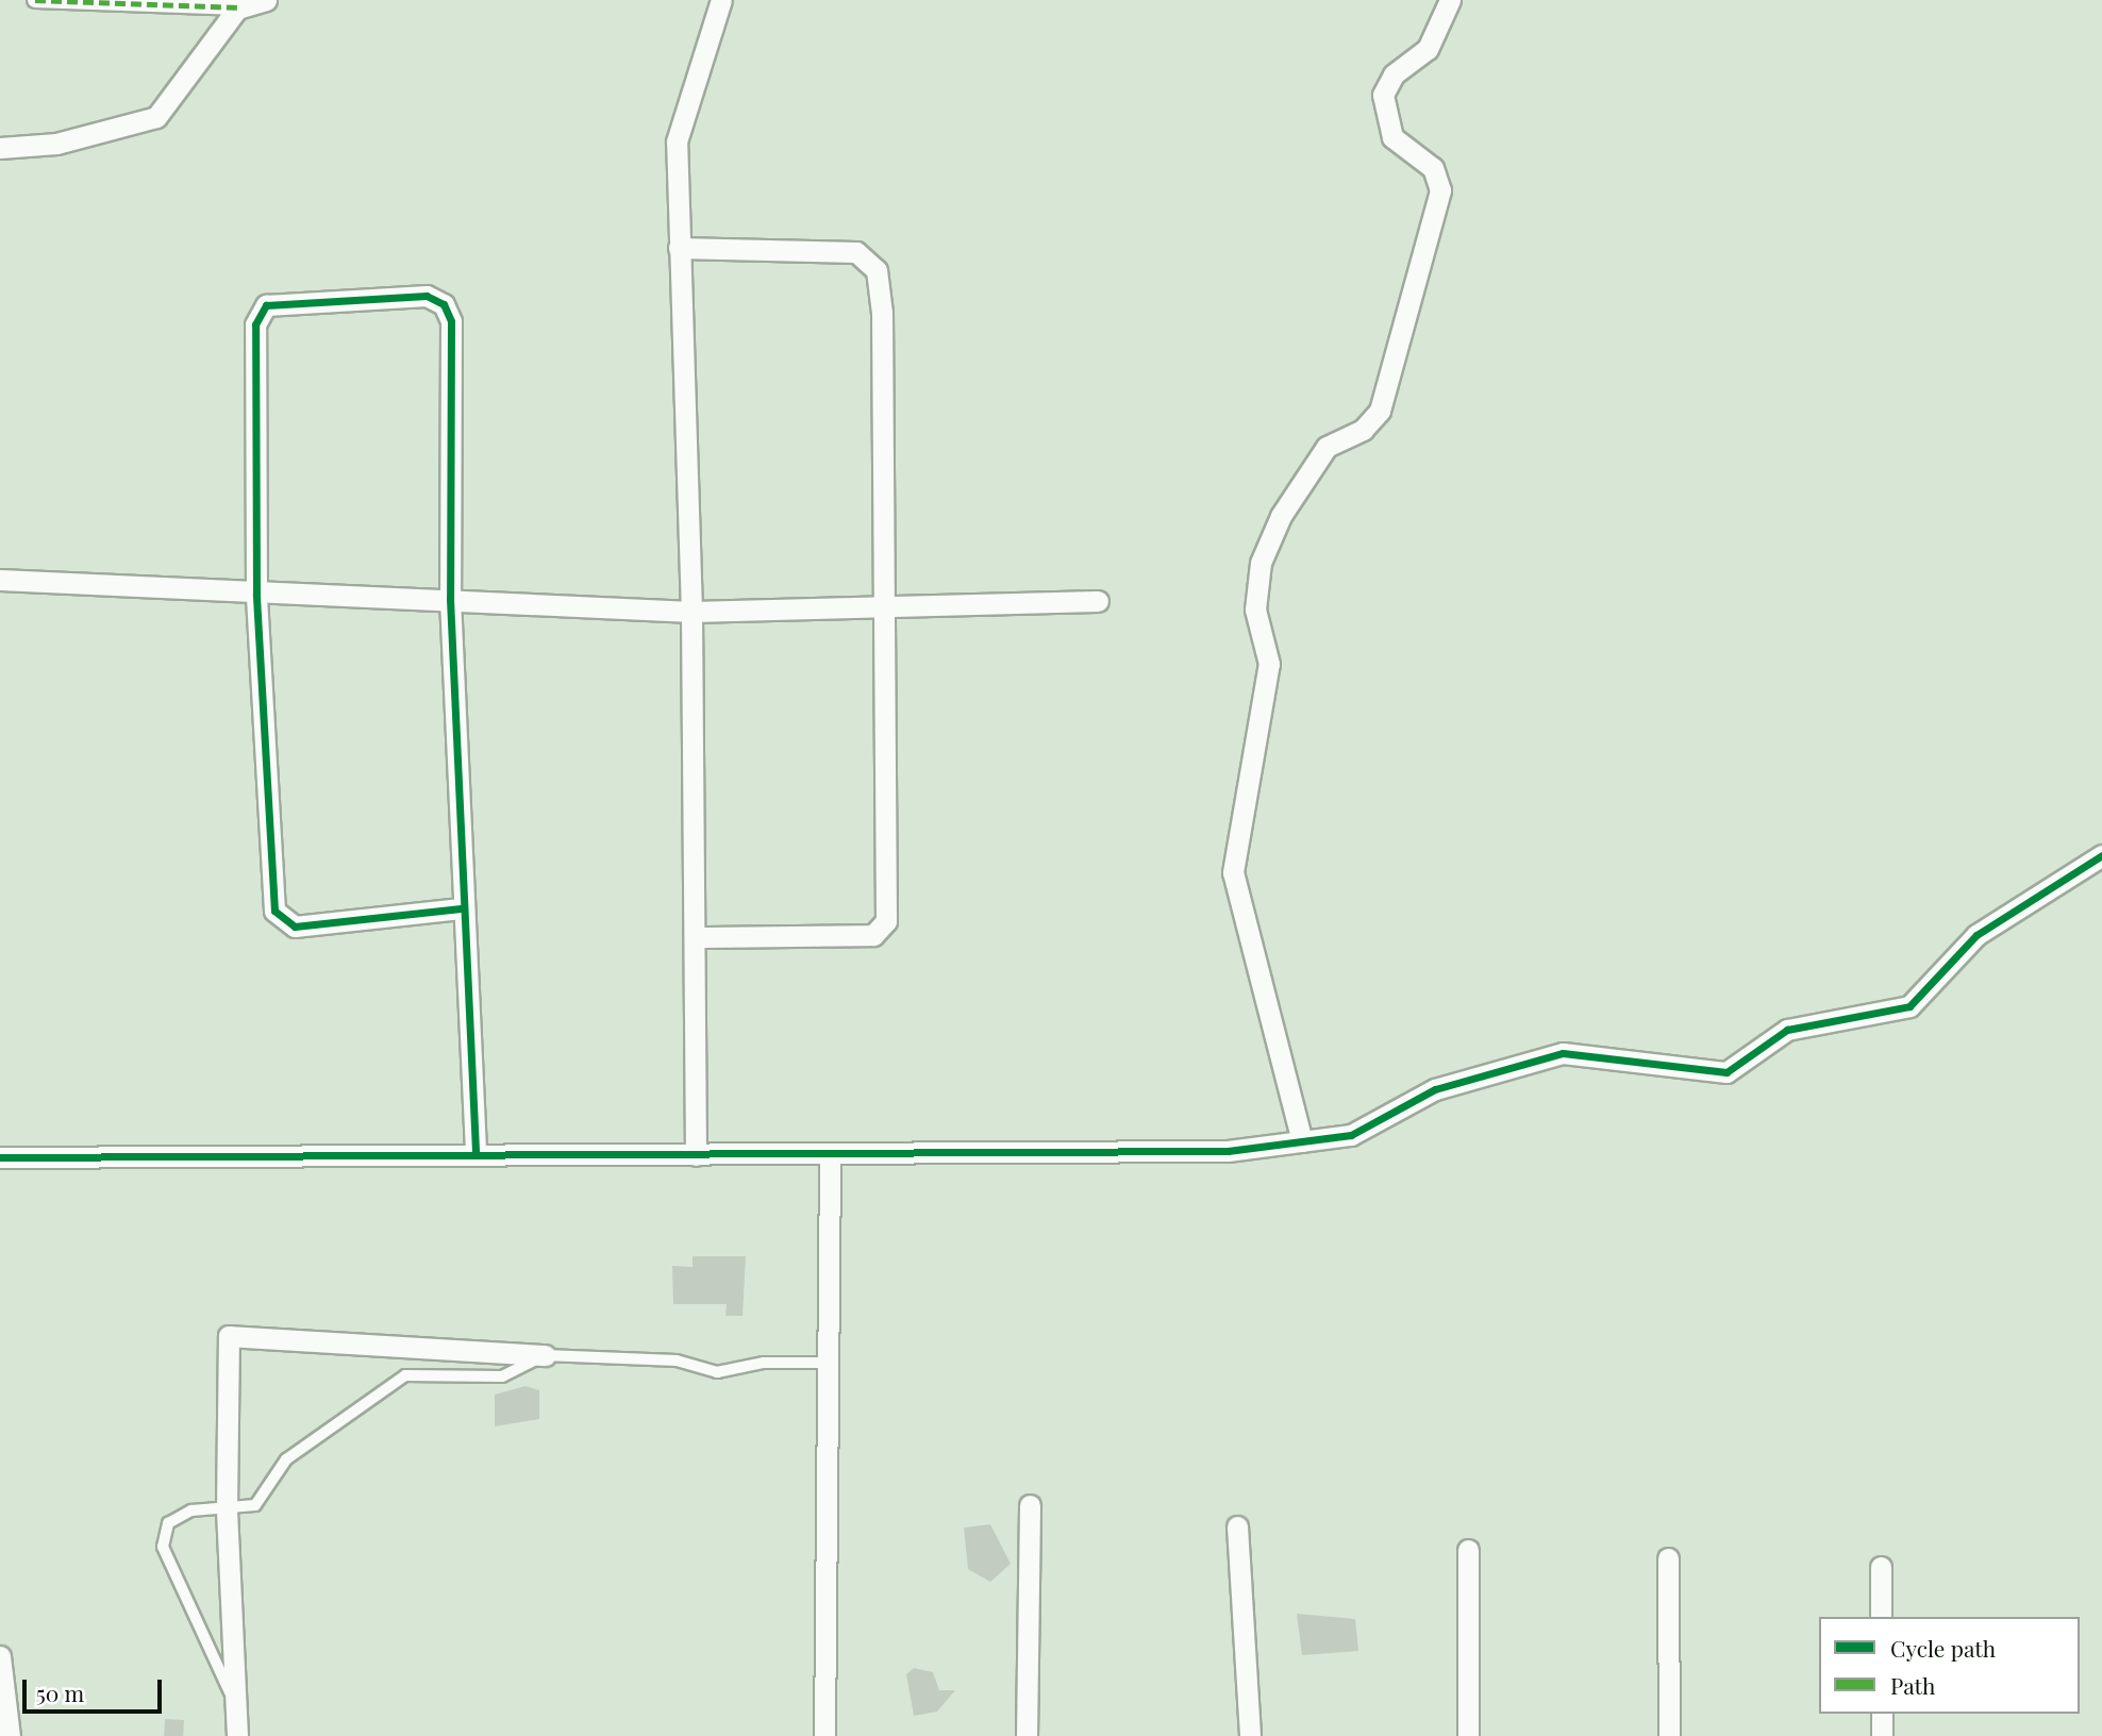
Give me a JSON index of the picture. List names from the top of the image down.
{
  "legend": ["Cycle path", "Path"],
  "scale_bar": "50 m"
}
